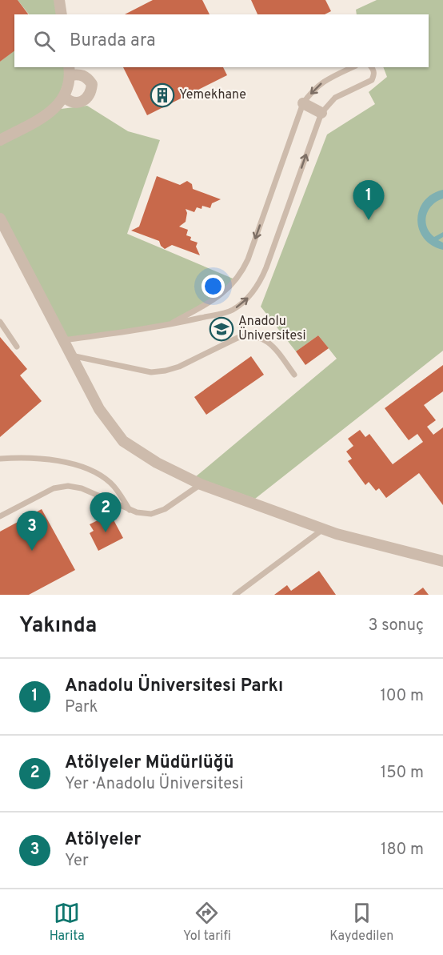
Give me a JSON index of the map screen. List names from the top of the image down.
{
  "places": {
    "building": ["Yemekhane"],
    "school or university": ["Anadolu Üniversitesi"]
  },
  "page": {
    "search": "Burada ara",
    "pins": ["1", "2", "3"],
    "heading": ["Yakında", "3 sonuç"],
    "list": [
      {
        "mark": "1",
        "name": "Anadolu Üniversitesi Parkı",
        "note": "Park",
        "value": "100 m"
      },
      {
        "mark": "2",
        "name": "Atölyeler Müdürlüğü",
        "note": "Yer · Anadolu Üniversitesi",
        "value": "150 m"
      },
      {
        "mark": "3",
        "name": "Atölyeler",
        "note": "Yer",
        "value": "180 m"
      }
    ],
    "nav": ["Harita", "Yol tarifi", "Kaydedilen"]
  }
}
